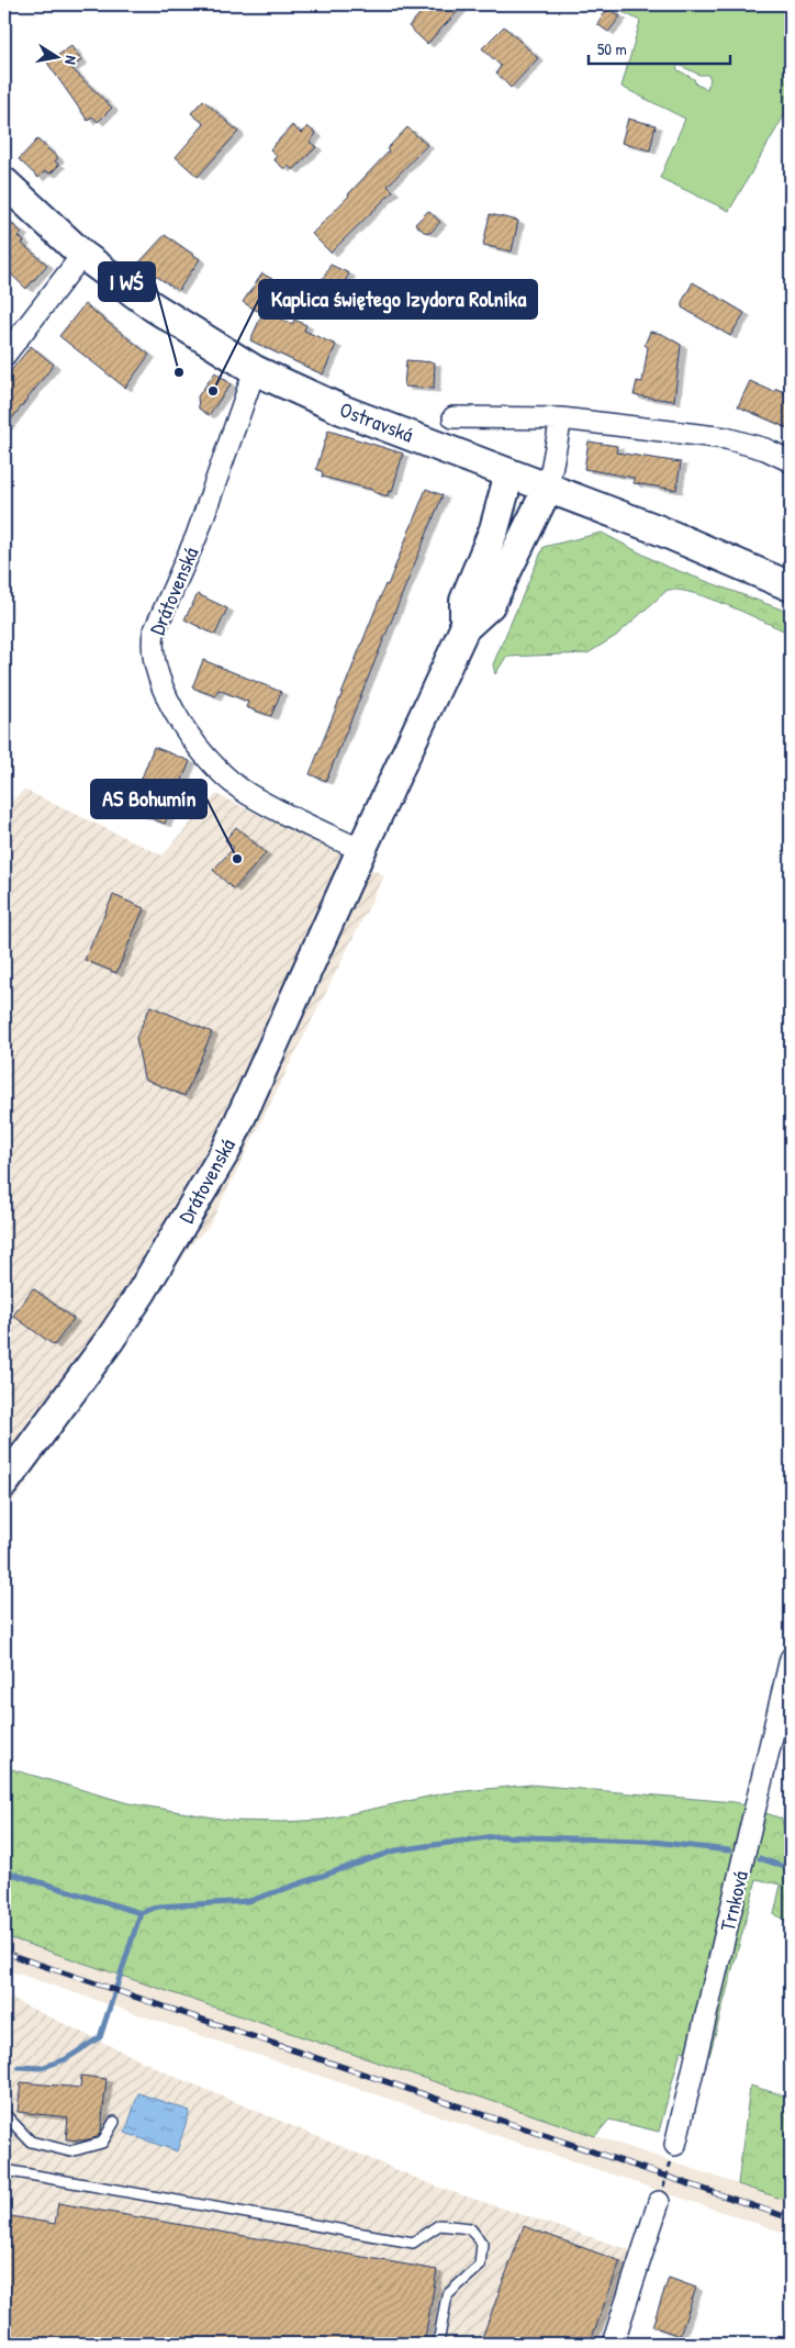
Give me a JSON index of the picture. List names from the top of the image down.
{
  "streets": {
    "street": ["Ostravská", "Drátovenská", "Trnková"]
  },
  "crossings": [
    ["Ostravská", "Drátovenská"]
  ],
  "places": ["I WŚ", "Kaplica świętego Izydora Rolnika", "AS Bohumín"],
  "scale_bar": "50 m",
  "north": "right"
}
